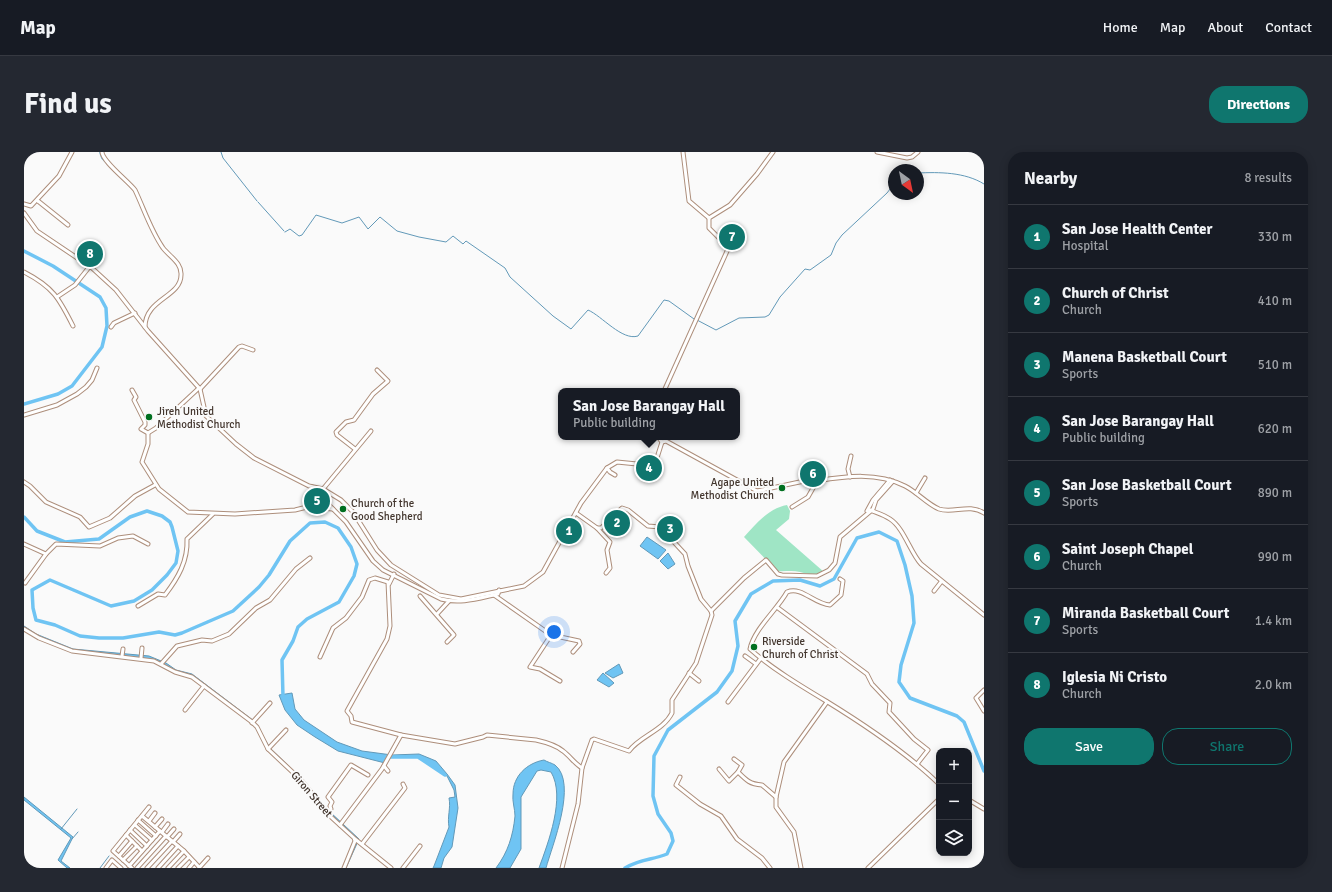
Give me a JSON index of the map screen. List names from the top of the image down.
{
  "streets": {
    "street": ["Giron Street"]
  },
  "places": [
    "Jireh United Methodist Church",
    "Agape United Methodist Church",
    "Church of the Good Shepherd",
    "Riverside Church of Christ"
  ],
  "north": "bottom right",
  "page": {
    "header": "Map",
    "nav": [
      "Home",
      "Map",
      "About",
      "Contact"
    ],
    "buttons": [
      "Directions",
      ["Save", "Share"]
    ],
    "title": "Find us",
    "heading": ["Nearby", "8 results"],
    "list": [
      {
        "mark": "1",
        "name": "San Jose Health Center",
        "note": "Hospital",
        "value": "330 m"
      },
      {
        "mark": "2",
        "name": "Church of Christ",
        "note": "Church",
        "value": "410 m"
      },
      {
        "mark": "3",
        "name": "Manena Basketball Court",
        "note": "Sports",
        "value": "510 m"
      },
      {
        "mark": "4",
        "name": "San Jose Barangay Hall",
        "note": "Public building",
        "value": "620 m"
      },
      {
        "mark": "5",
        "name": "San Jose Basketball Court",
        "note": "Sports",
        "value": "890 m"
      },
      {
        "mark": "6",
        "name": "Saint Joseph Chapel",
        "note": "Church",
        "value": "990 m"
      },
      {
        "mark": "7",
        "name": "Miranda Basketball Court",
        "note": "Sports",
        "value": "1.4 km"
      },
      {
        "mark": "8",
        "name": "Iglesia Ni Cristo",
        "note": "Church",
        "value": "2.0 km"
      }
    ],
    "pins": [
      "7",
      "8",
      "4",
      "6",
      "5",
      "2",
      "3",
      "1"
    ],
    "popup": ["San Jose Barangay Hall", "Public building"],
    "map_buttons": ["+", "−"]
  }
}
